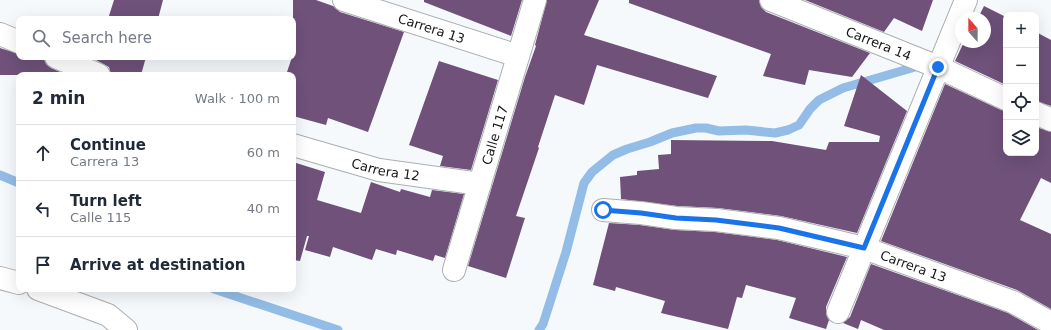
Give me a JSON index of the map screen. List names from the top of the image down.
{
  "streets": {
    "street": [
      "Carrera 13",
      "Carrera 14",
      "Calle 117",
      "Carrera 12"
    ]
  },
  "crossings": [
    ["Carrera 13", "Calle 117"],
    ["Calle 117", "Carrera 12"]
  ],
  "north": "top",
  "page": {
    "map_buttons": ["+", "−"],
    "search": "Search here",
    "heading": ["2 min", "Walk · 100 m"],
    "list": [
      ["Continue", "Carrera 13", "60 m"],
      ["Turn left", "Calle 115", "40 m"],
      "Arrive at destination"
    ]
  }
}
